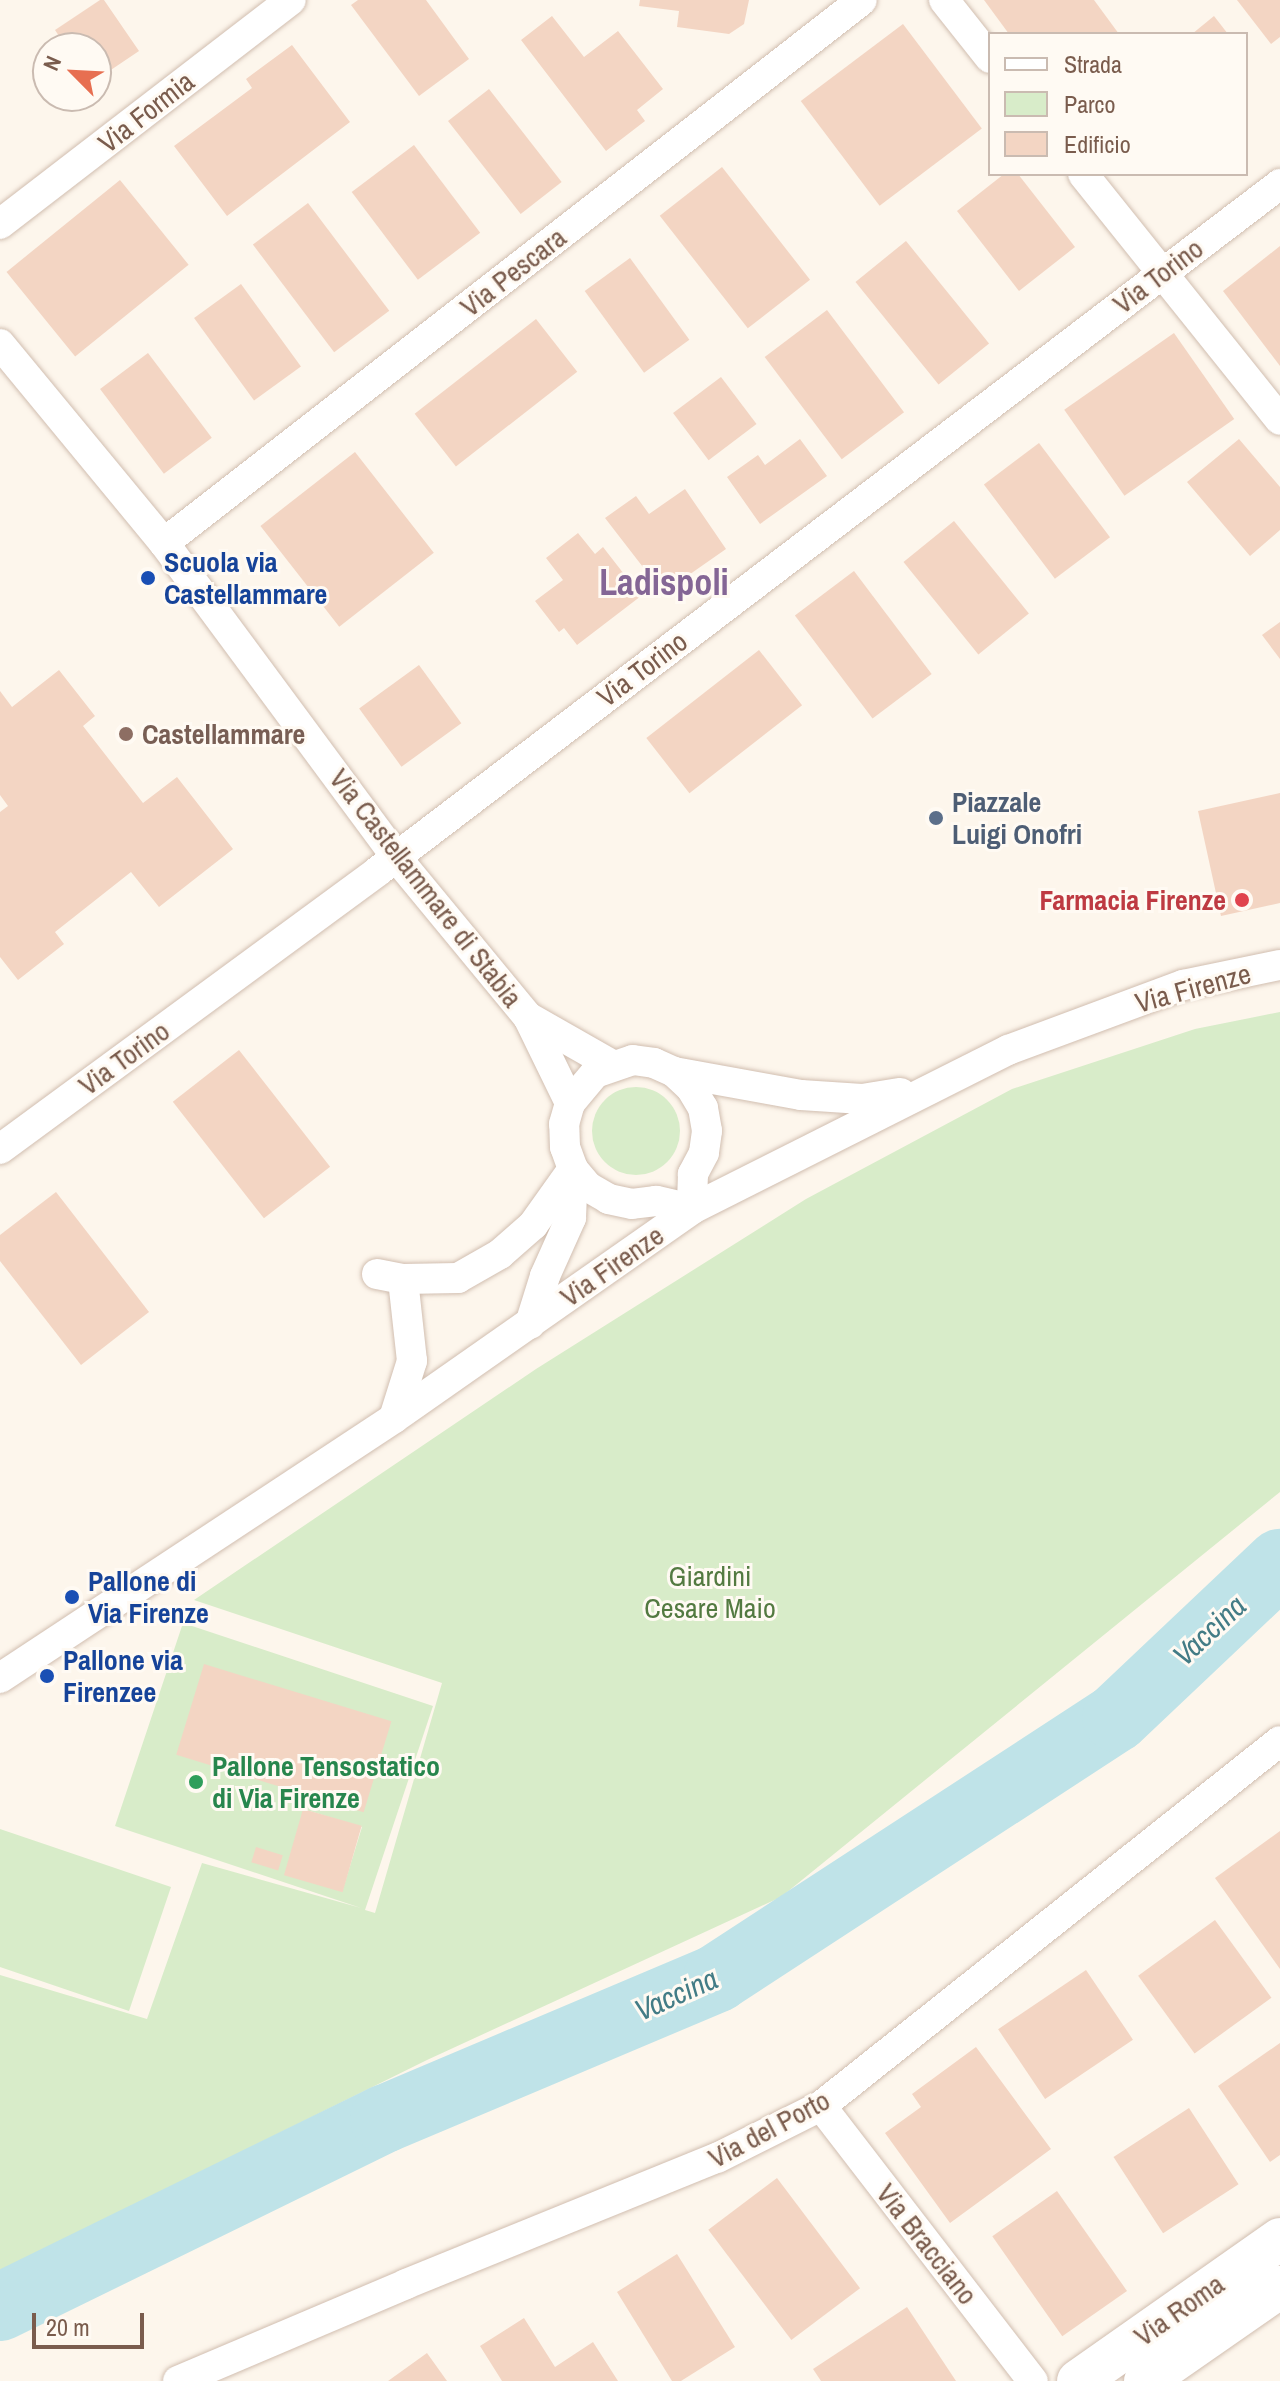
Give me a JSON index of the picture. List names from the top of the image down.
{
  "streets": {
    "street": [
      "Via Formia",
      "Via Pescara",
      "Via Torino",
      "Via Castellammare di Stabia",
      "Via Firenze",
      "Via del Porto",
      "Via Bracciano",
      "Via Roma"
    ]
  },
  "crossings": [
    ["Via Pescara", "Via Castellammare di Stabia"],
    ["Via Torino", "Via Castellammare di Stabia"],
    ["Via Castellammare di Stabia", "Via Firenze"],
    ["Via del Porto", "Via Bracciano"]
  ],
  "districts": ["Ladispoli"],
  "water": ["Vaccina"],
  "parks": ["Giardini Cesare Maio"],
  "places": [
    "Scuola via Castellammare",
    "Castellammare",
    "Piazzale Luigi Onofri",
    "Farmacia Firenze",
    "Pallone di Via Firenze",
    "Pallone via Firenzee",
    "Pallone Tensostatico di Via Firenze"
  ],
  "legend": ["Strada", "Parco", "Edificio"],
  "scale_bar": "20 m",
  "north": "top left"
}
